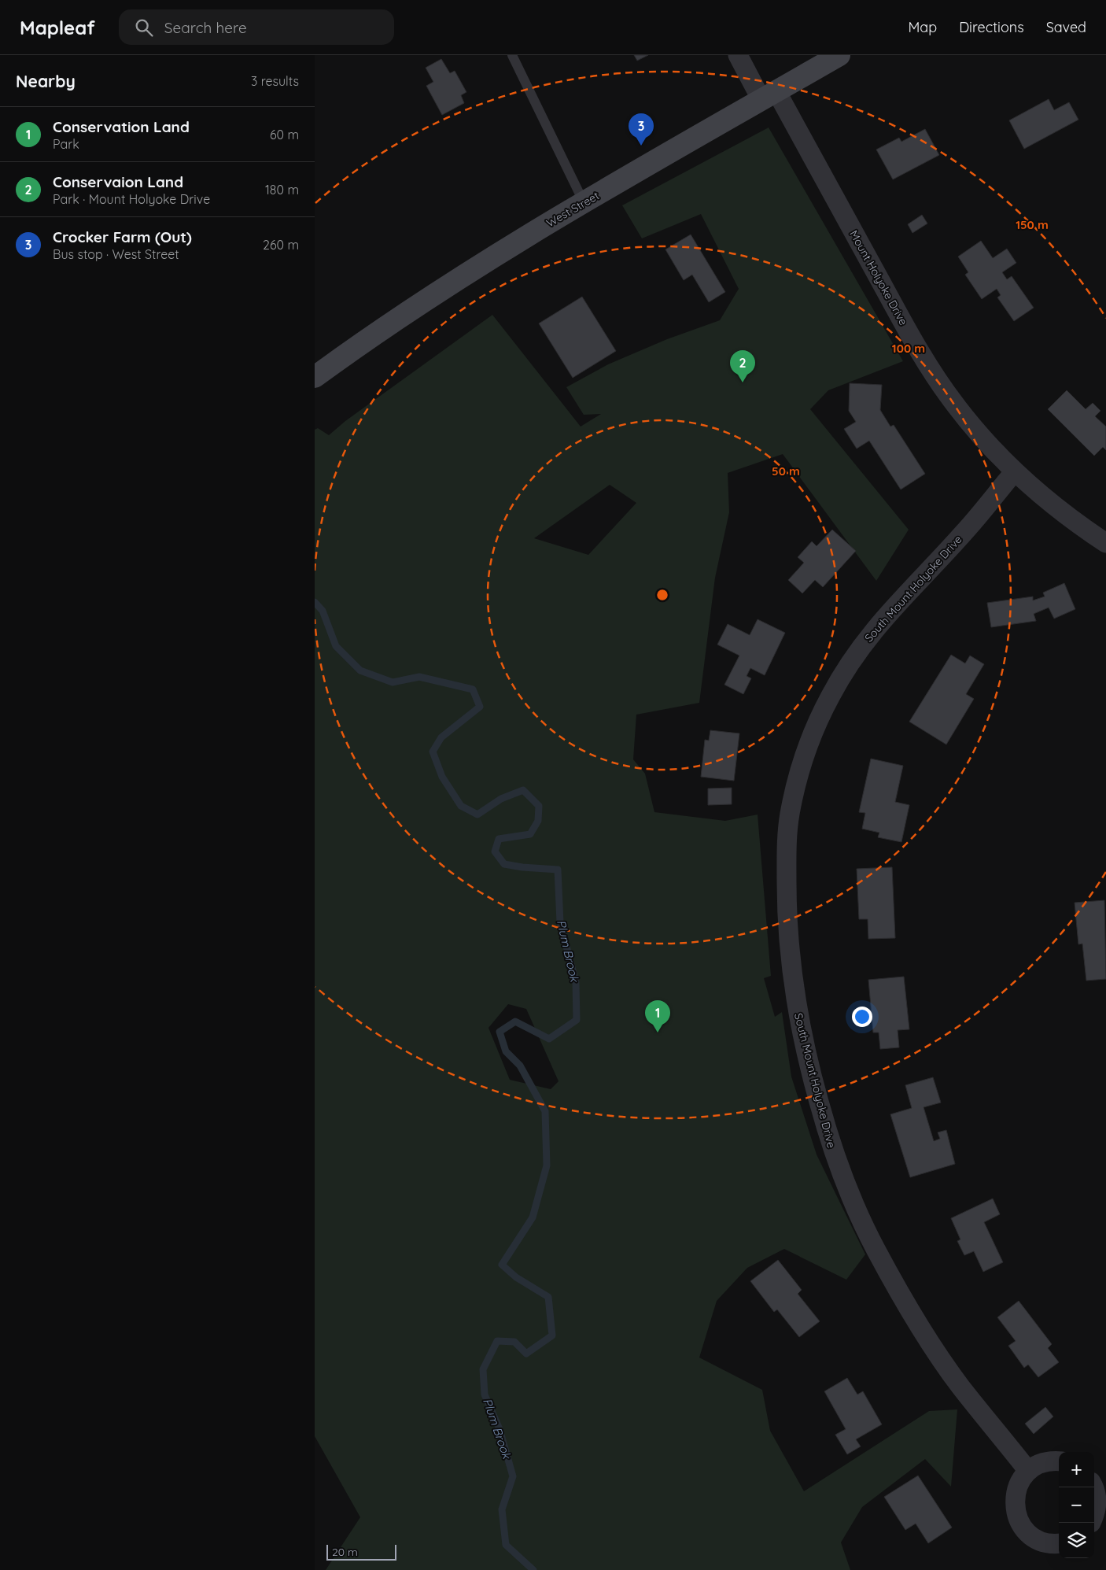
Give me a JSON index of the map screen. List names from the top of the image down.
{
  "streets": {
    "main road": ["West Street"],
    "street": ["Mount Holyoke Drive", "South Mount Holyoke Drive"]
  },
  "crossings": [
    ["West Street", "Mount Holyoke Drive"],
    ["Mount Holyoke Drive", "South Mount Holyoke Drive"]
  ],
  "water": ["Plum Brook"],
  "scale_bar": "20 m",
  "page": {
    "header": "Mapleaf",
    "search": "Search here",
    "nav": ["Map", "Directions", "Saved"],
    "heading": ["Nearby", "3 results"],
    "list": [
      {
        "mark": "1",
        "name": "Conservation Land",
        "note": "Park",
        "value": "60 m"
      },
      {
        "mark": "2",
        "name": "Conservaion Land",
        "note": "Park · Mount Holyoke Drive",
        "value": "180 m"
      },
      {
        "mark": "3",
        "name": "Crocker Farm (Out)",
        "note": "Bus stop · West Street",
        "value": "260 m"
      }
    ],
    "pins": ["3", "2", "1"],
    "map_buttons": ["+", "−"],
    "scale": "20 m"
  },
  "rings": ["150 m", "100 m", "50 m"]
}
